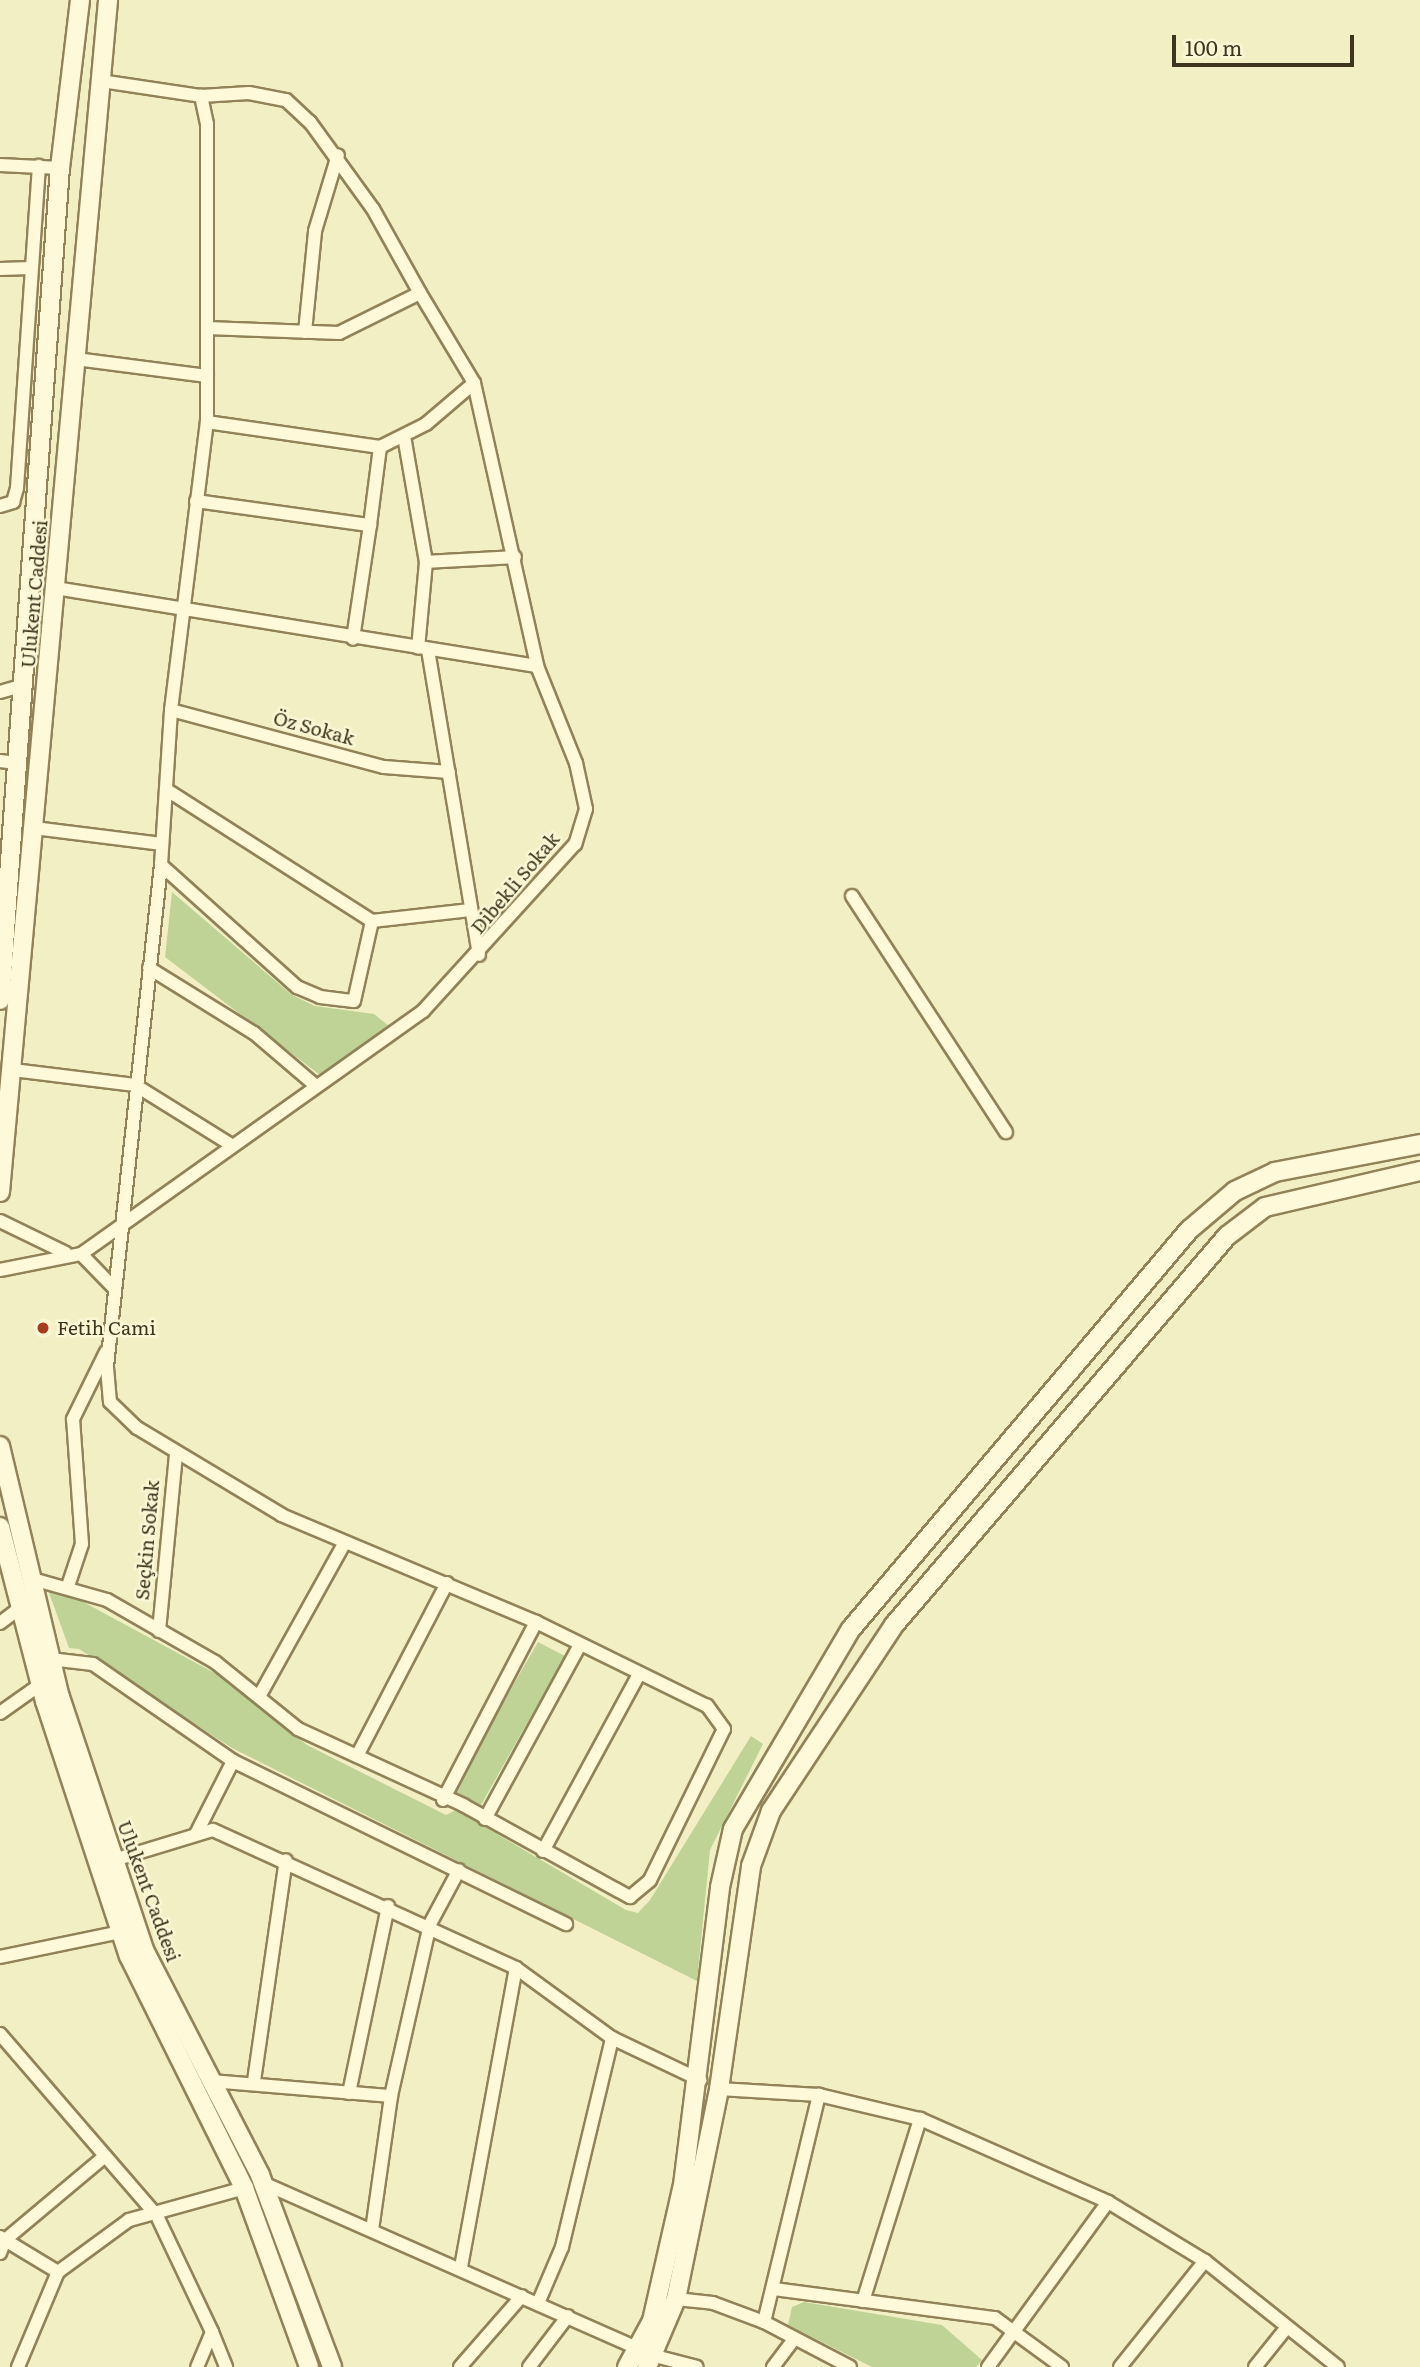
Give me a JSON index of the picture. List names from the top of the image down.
{
  "streets": {
    "street": [
      "Ulukent Caddesi",
      "Öz Sokak",
      "Dibekli Sokak",
      "Seçkin Sokak"
    ]
  },
  "crossings": [
    ["Ulukent Caddesi", "Dibekli Sokak"]
  ],
  "places": ["Fetih Cami"],
  "scale_bar": "100 m"
}
